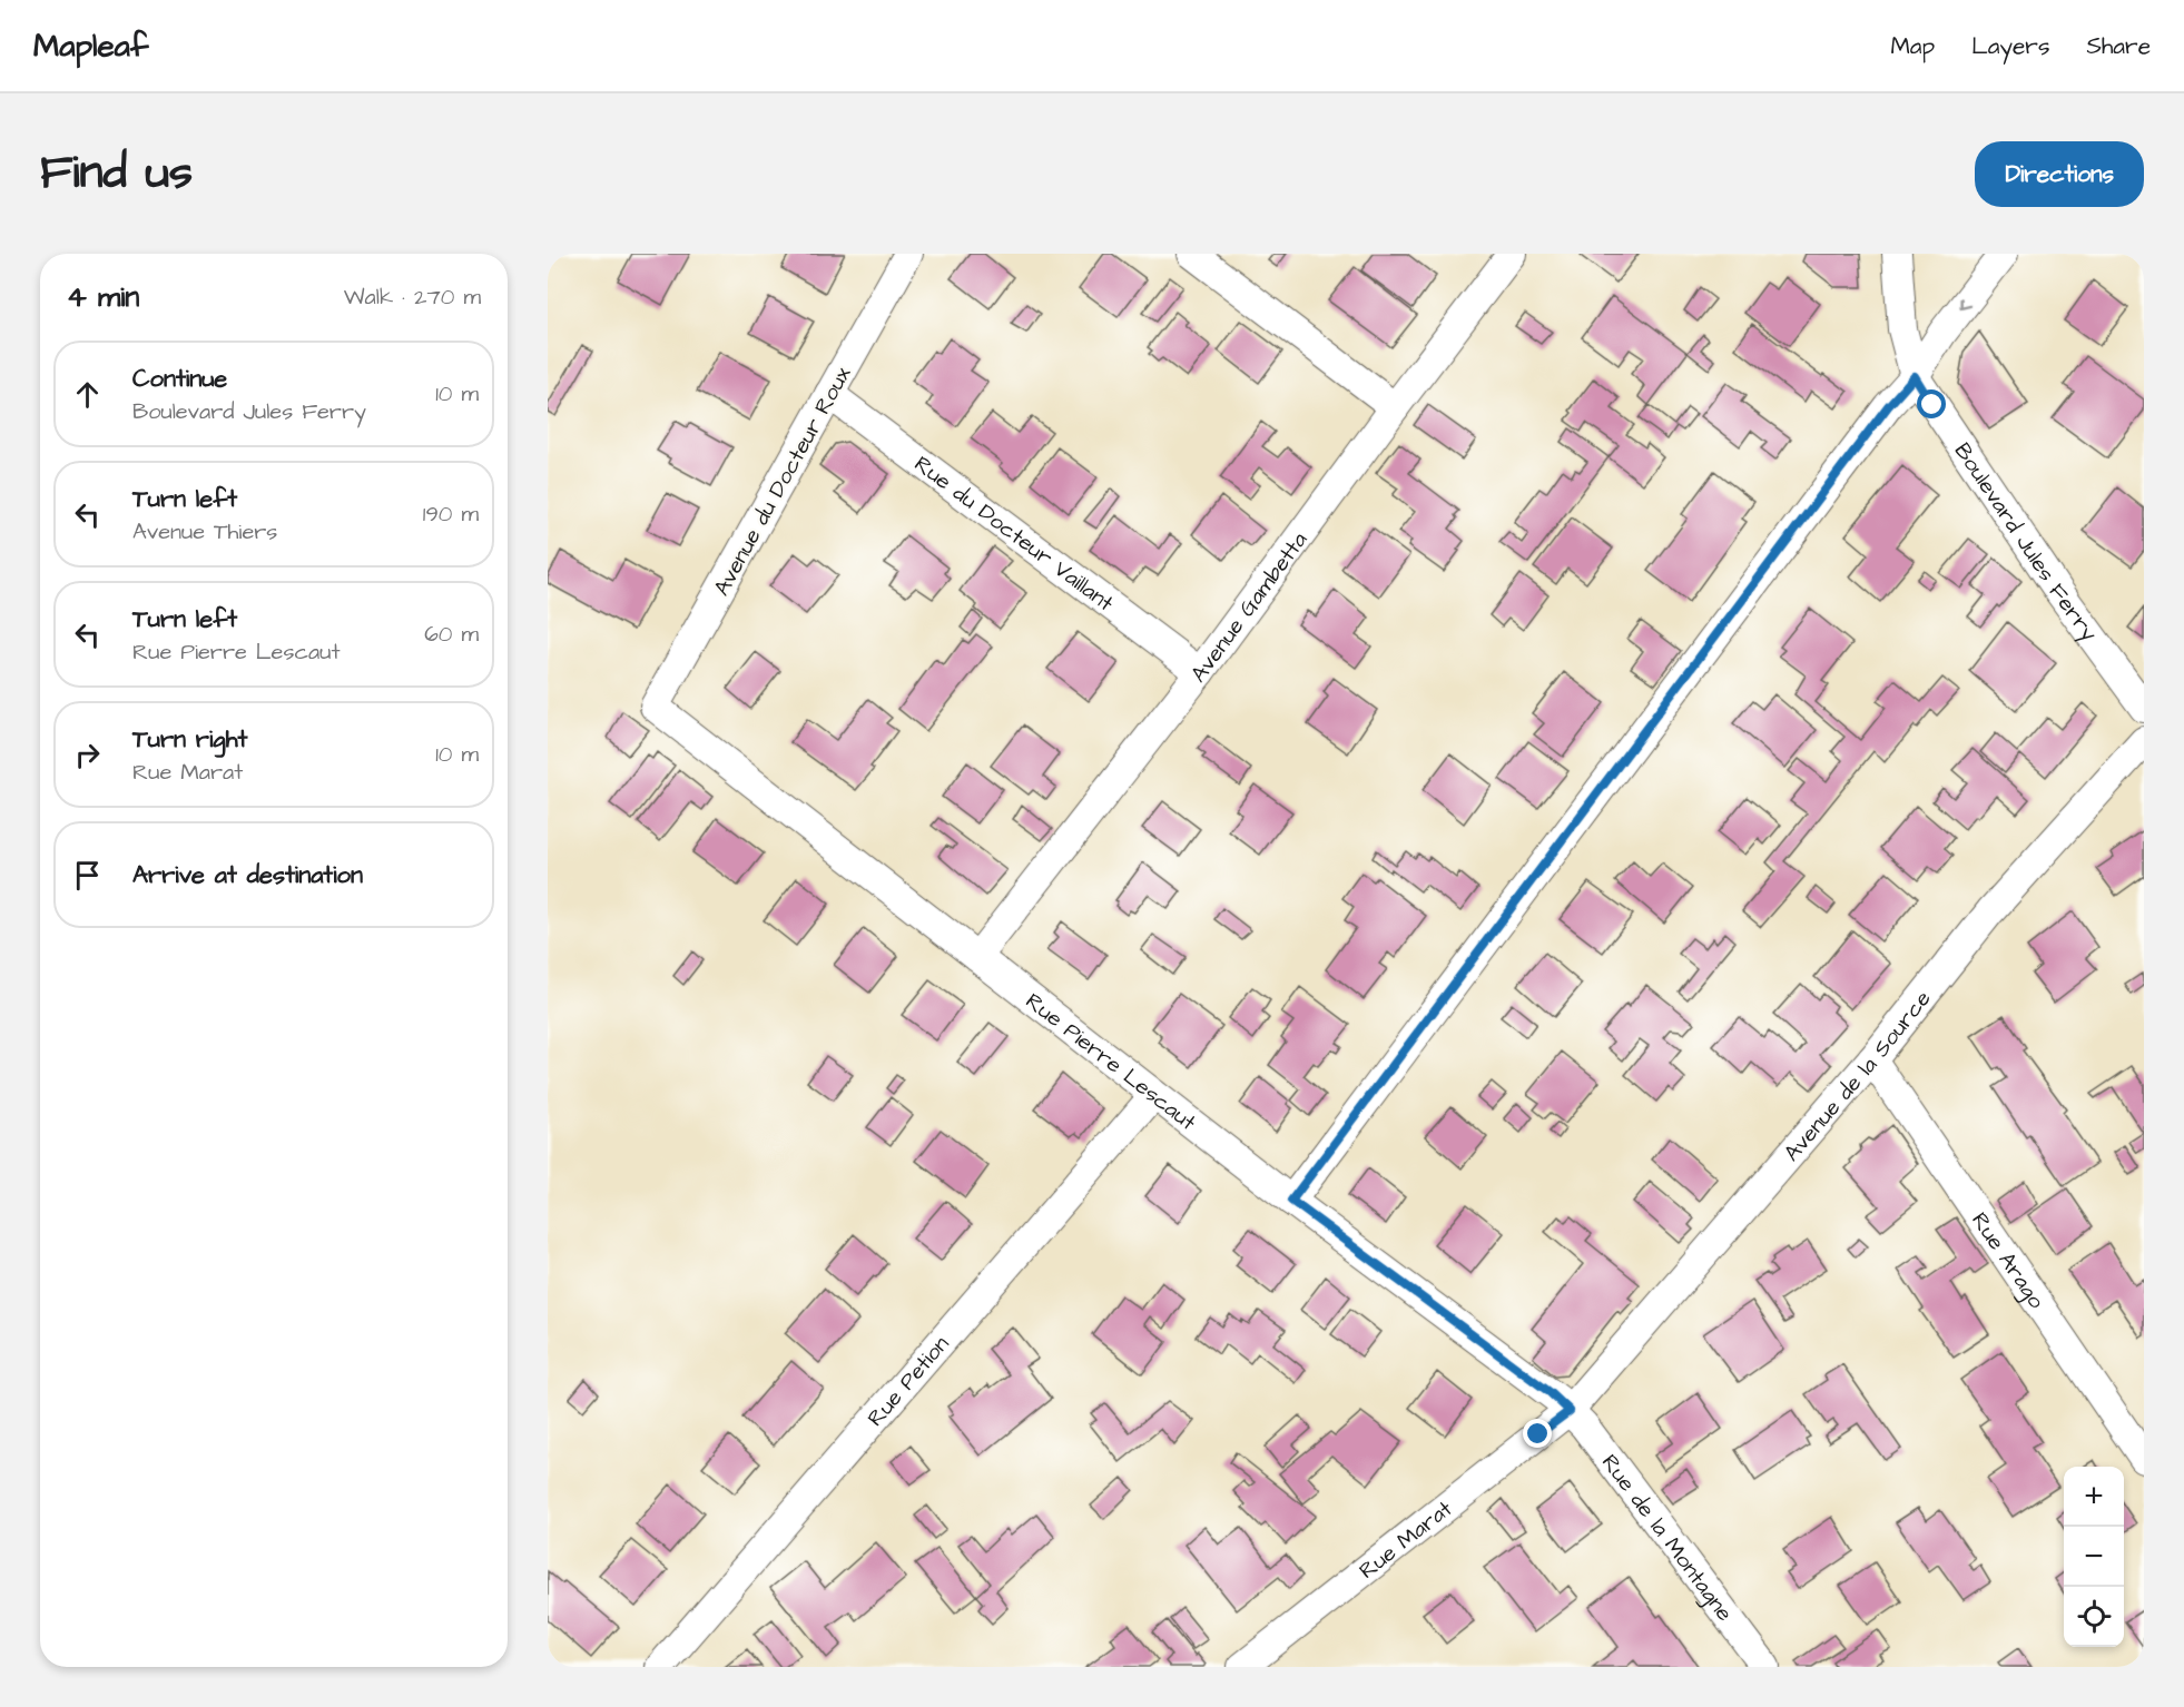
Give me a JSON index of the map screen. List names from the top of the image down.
{
  "streets": {
    "street": [
      "Avenue du Docteur Roux",
      "Rue du Docteur Vaillant",
      "Boulevard Jules Ferry",
      "Avenue Gambetta",
      "Rue Pierre Lescaut",
      "Avenue de la Source",
      "Rue Arago",
      "Rue Petion",
      "Rue de la Montagne",
      "Rue Marat"
    ]
  },
  "crossings": [
    ["Avenue du Docteur Roux", "Rue du Docteur Vaillant"],
    ["Avenue du Docteur Roux", "Rue Pierre Lescaut"],
    ["Rue du Docteur Vaillant", "Avenue Gambetta"],
    ["Avenue Gambetta", "Rue Pierre Lescaut"],
    ["Rue Pierre Lescaut", "Avenue de la Source"],
    ["Rue Pierre Lescaut", "Rue Petion"],
    ["Rue Pierre Lescaut", "Rue de la Montagne"],
    ["Rue Pierre Lescaut", "Rue Marat"],
    ["Avenue de la Source", "Rue Arago"],
    ["Avenue de la Source", "Rue de la Montagne"],
    ["Avenue de la Source", "Rue Marat"],
    ["Rue de la Montagne", "Rue Marat"]
  ],
  "page": {
    "header": "Mapleaf",
    "nav": ["Map", "Layers", "Share"],
    "title": "Find us",
    "buttons": "Directions",
    "heading": ["4 min", "Walk · 270 m"],
    "list": [
      ["Continue", "Boulevard Jules Ferry", "10 m"],
      ["Turn left", "Avenue Thiers", "190 m"],
      ["Turn left", "Rue Pierre Lescaut", "60 m"],
      ["Turn right", "Rue Marat", "10 m"],
      "Arrive at destination"
    ],
    "map_buttons": ["+", "−"]
  }
}
